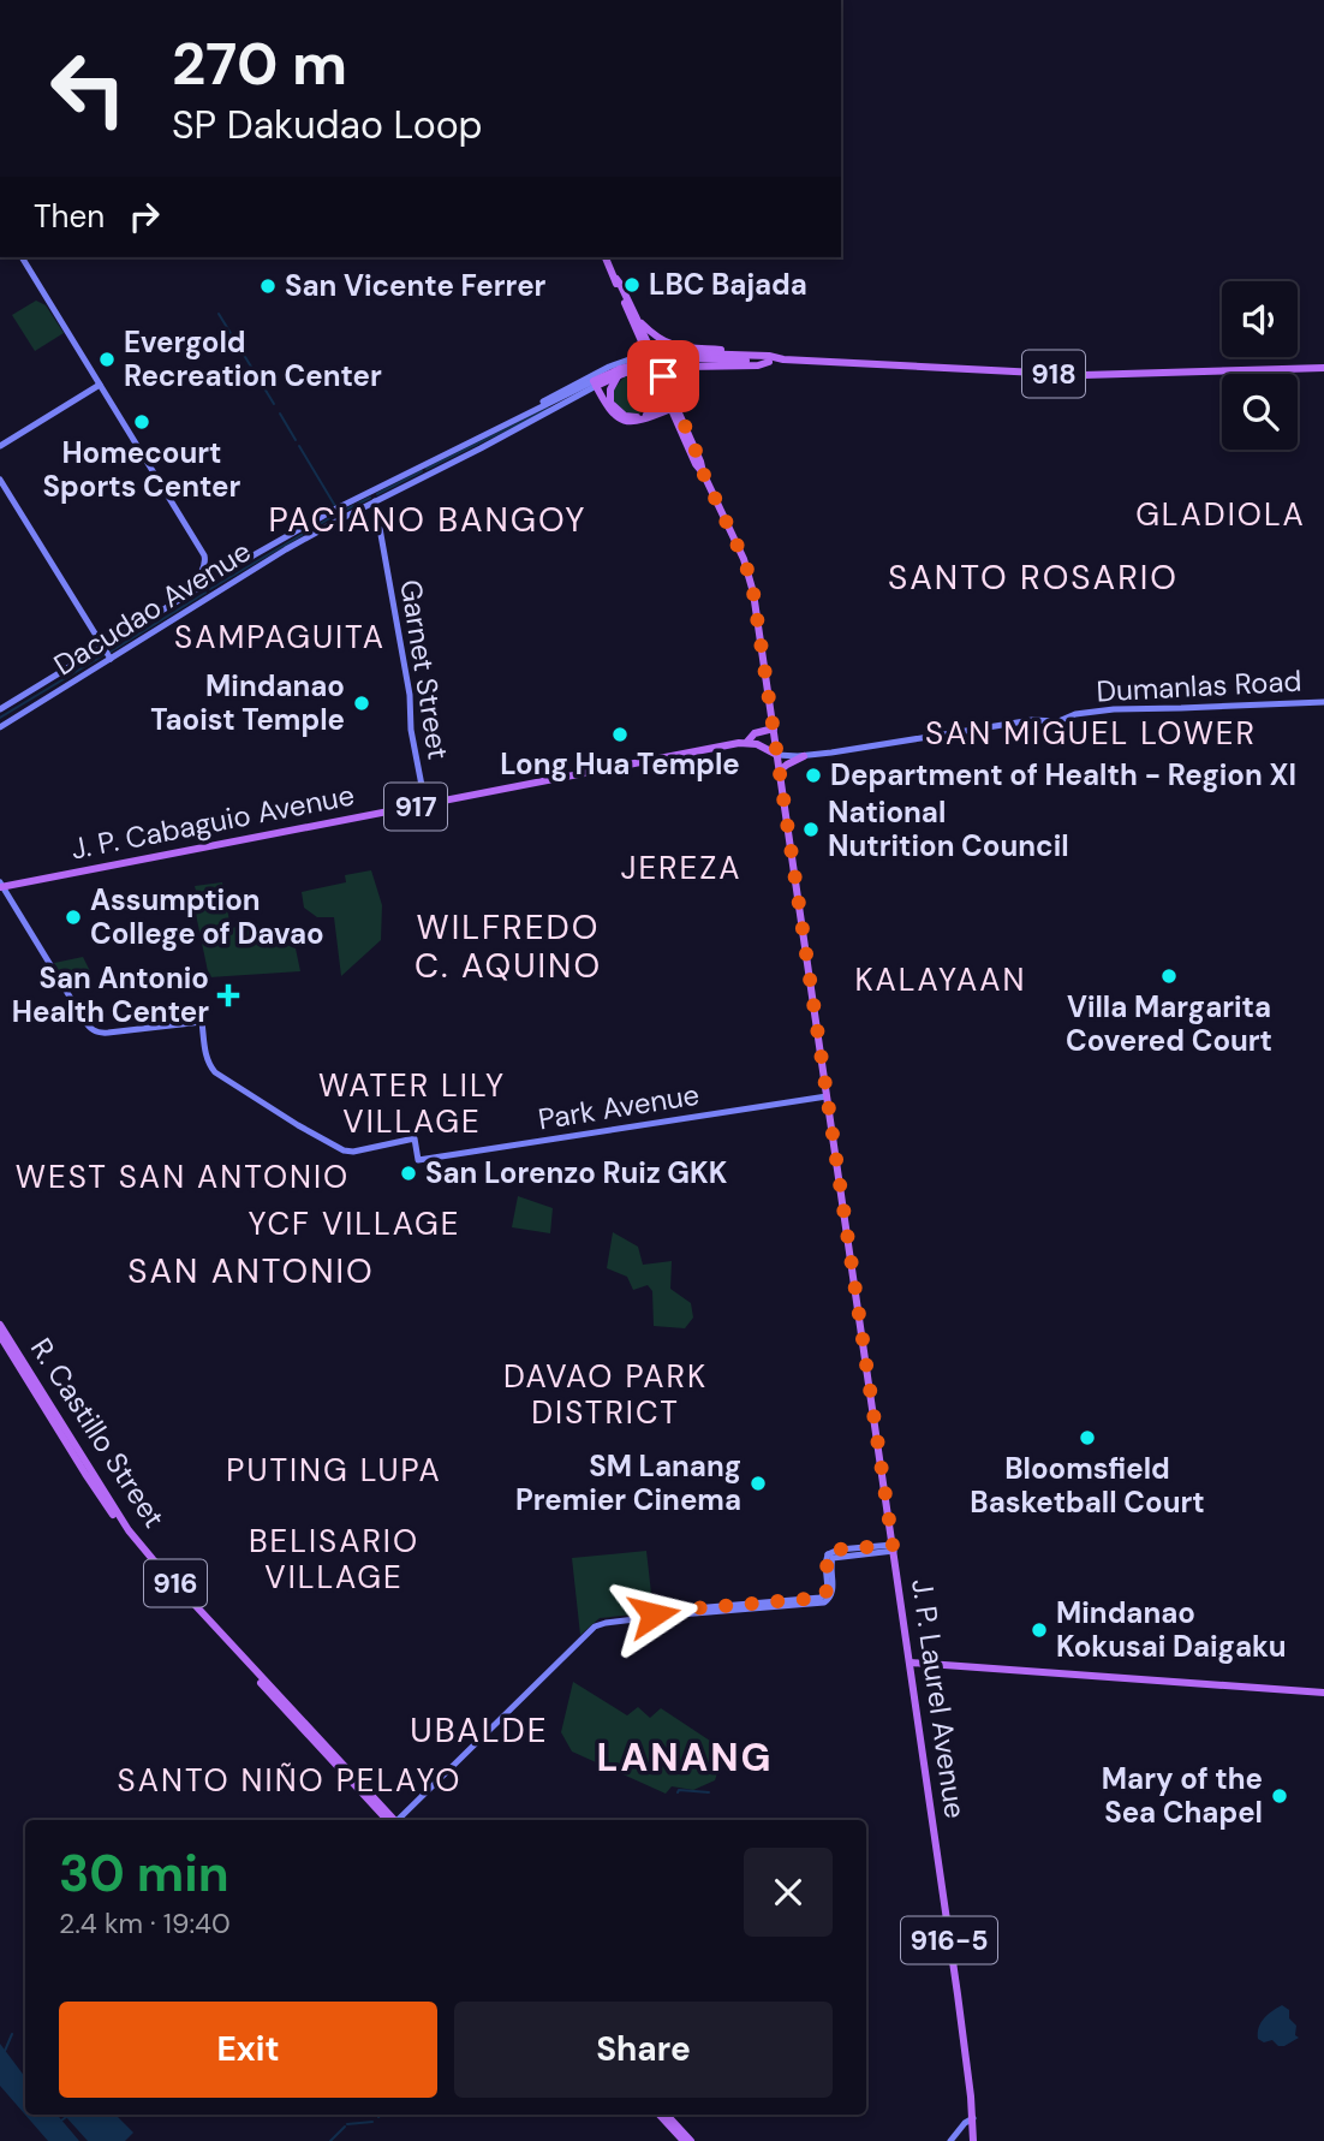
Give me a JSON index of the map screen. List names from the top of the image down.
{
  "streets": {
    "main road": [
      "918",
      "917",
      "J. P. Cabaguio Avenue",
      "R. Castillo Street",
      "916",
      "J. P. Laurel Avenue",
      "916-5"
    ],
    "street": [
      "Dacudao Avenue",
      "Garnet Street",
      "Dumanlas Road",
      "Park Avenue"
    ]
  },
  "crossings": [
    ["918", "Dacudao Avenue"],
    ["Dacudao Avenue", "Garnet Street"],
    ["Dacudao Avenue", "J. P. Laurel Avenue"],
    ["Garnet Street", "J. P. Cabaguio Avenue"],
    ["Dumanlas Road", "J. P. Laurel Avenue"],
    ["J. P. Cabaguio Avenue", "Park Avenue"],
    ["J. P. Cabaguio Avenue", "J. P. Laurel Avenue"],
    ["Park Avenue", "J. P. Laurel Avenue"]
  ],
  "districts": [
    "GLADIOLA",
    "PACIANO BANGOY",
    "SANTO ROSARIO",
    "SAMPAGUITA",
    "SAN MIGUEL LOWER",
    "JEREZA",
    "WILFREDO C. AQUINO",
    "KALAYAAN",
    "WATER LILY VILLAGE",
    "WEST SAN ANTONIO",
    "YCF VILLAGE",
    "SAN ANTONIO",
    "DAVAO PARK DISTRICT",
    "PUTING LUPA",
    "BELISARIO VILLAGE",
    "UBALDE",
    "LANANG",
    "SANTO NIÑO PELAYO"
  ],
  "places": {
    "other": [
      "LBC Bajada",
      "San Vicente Ferrer",
      "Evergold Recreation Center",
      "Homecourt Sports Center",
      "Mindanao Taoist Temple",
      "Long Hua Temple",
      "Department of Health - Region XI",
      "National Nutrition Council",
      "Assumption College of Davao",
      "Villa Margarita Covered Court",
      "San Lorenzo Ruiz GKK",
      "Bloomsfield Basketball Court",
      "SM Lanang Premier Cinema",
      "Mindanao Kokusai Daigaku",
      "Mary of the Sea Chapel"
    ],
    "health": ["San Antonio Health Center"]
  },
  "page": {
    "turn": ["270 m", "SP Dakudao Loop"],
    "then": "Then",
    "heading": ["30 min", "2.4 km · 19:40"],
    "buttons": ["Exit", "Share"]
  }
}
